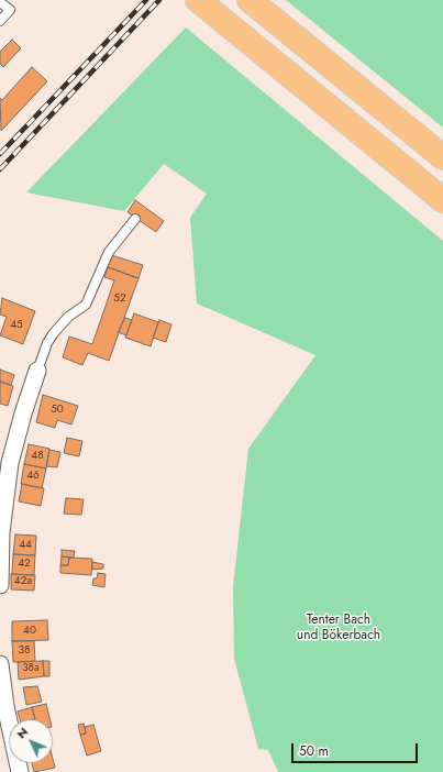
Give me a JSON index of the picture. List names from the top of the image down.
{
  "parks": ["Tenter Bach und Bökerbach"],
  "house_numbers": [
    "52",
    "45",
    "50",
    "48",
    "46",
    "44",
    "42",
    "42a",
    "40",
    "38",
    "38a"
  ],
  "scale_bar": "50 m",
  "north": "top left"
}
